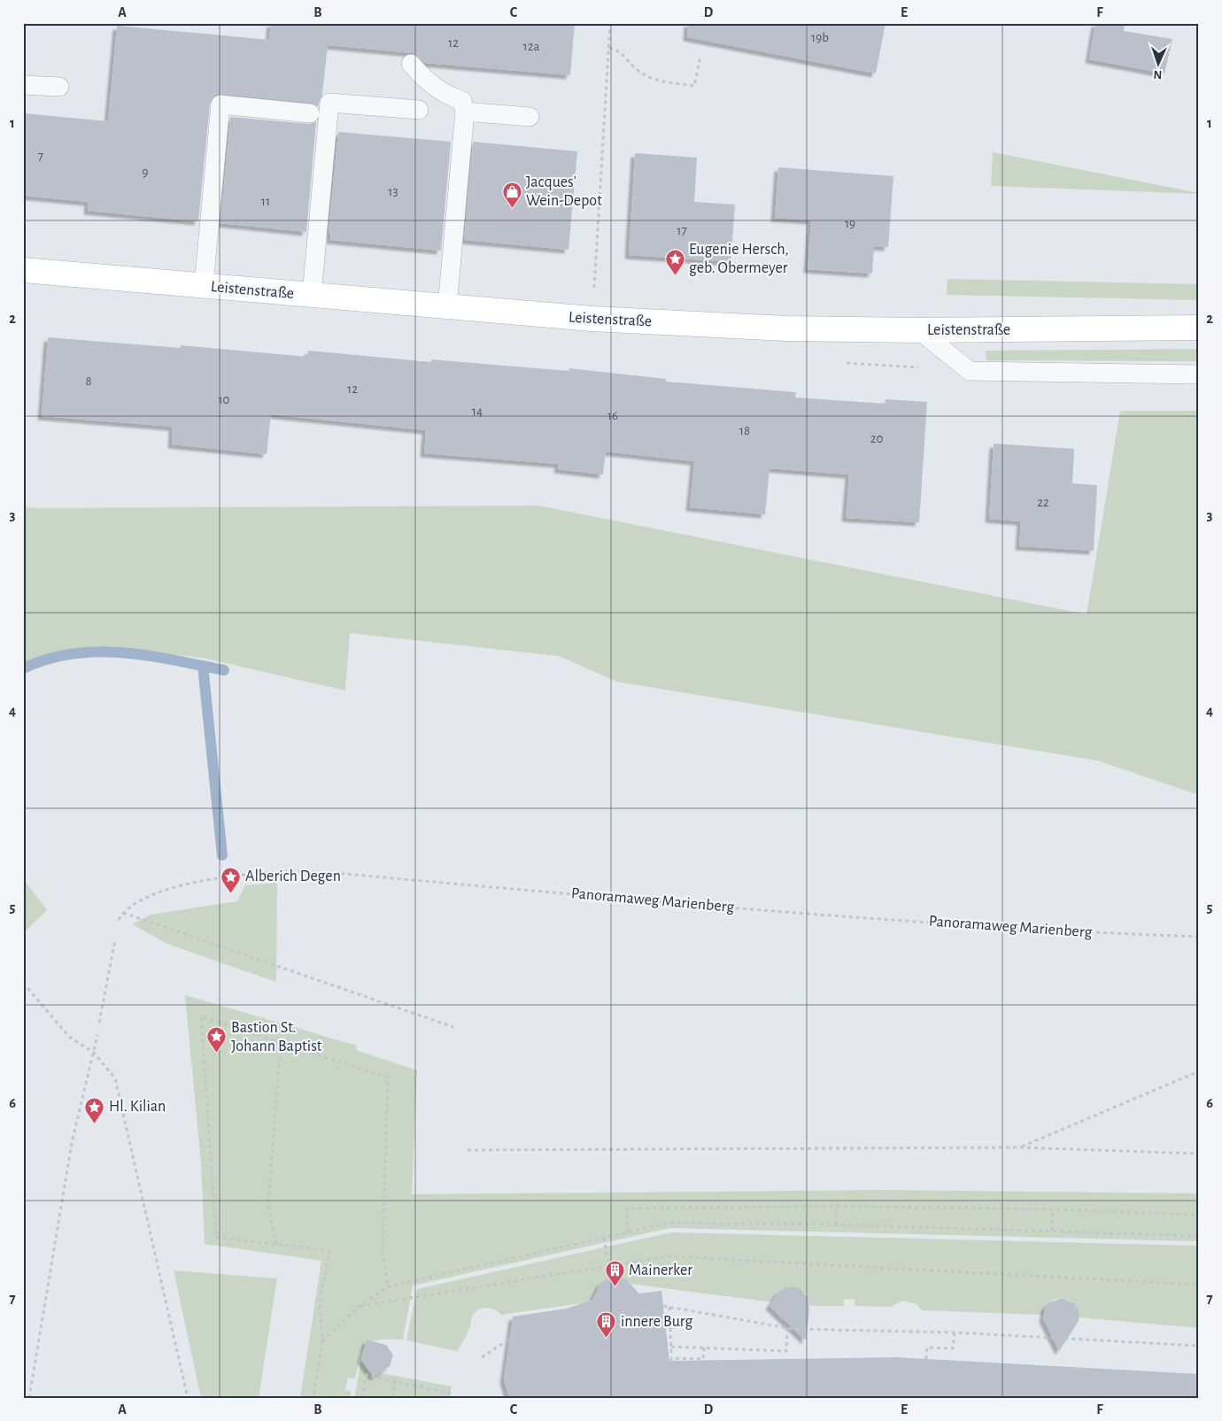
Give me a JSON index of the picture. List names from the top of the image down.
{
  "streets": {
    "main road": ["Leistenstraße"],
    "path": ["Panoramaweg Marienberg"]
  },
  "places": {
    "shop": ["Jacques' Wein-Depot"],
    "place": [
      "Eugenie Hersch, geb. Obermeyer",
      "Alberich Degen",
      "Bastion St. Johann Baptist",
      "Hl. Kilian"
    ],
    "building": ["Mainerker", "innere Burg"]
  },
  "house_numbers": [
    "19b",
    "12",
    "12a",
    "7",
    "9",
    "13",
    "11",
    "19",
    "17",
    "8",
    "12",
    "10",
    "14",
    "16",
    "18",
    "20",
    "22"
  ],
  "north": "bottom",
  "grid": {
    "columns": [
      "A",
      "B",
      "C",
      "D",
      "E",
      "F"
    ],
    "rows": [
      "1",
      "2",
      "3",
      "4",
      "5",
      "6",
      "7"
    ]
  }
}
